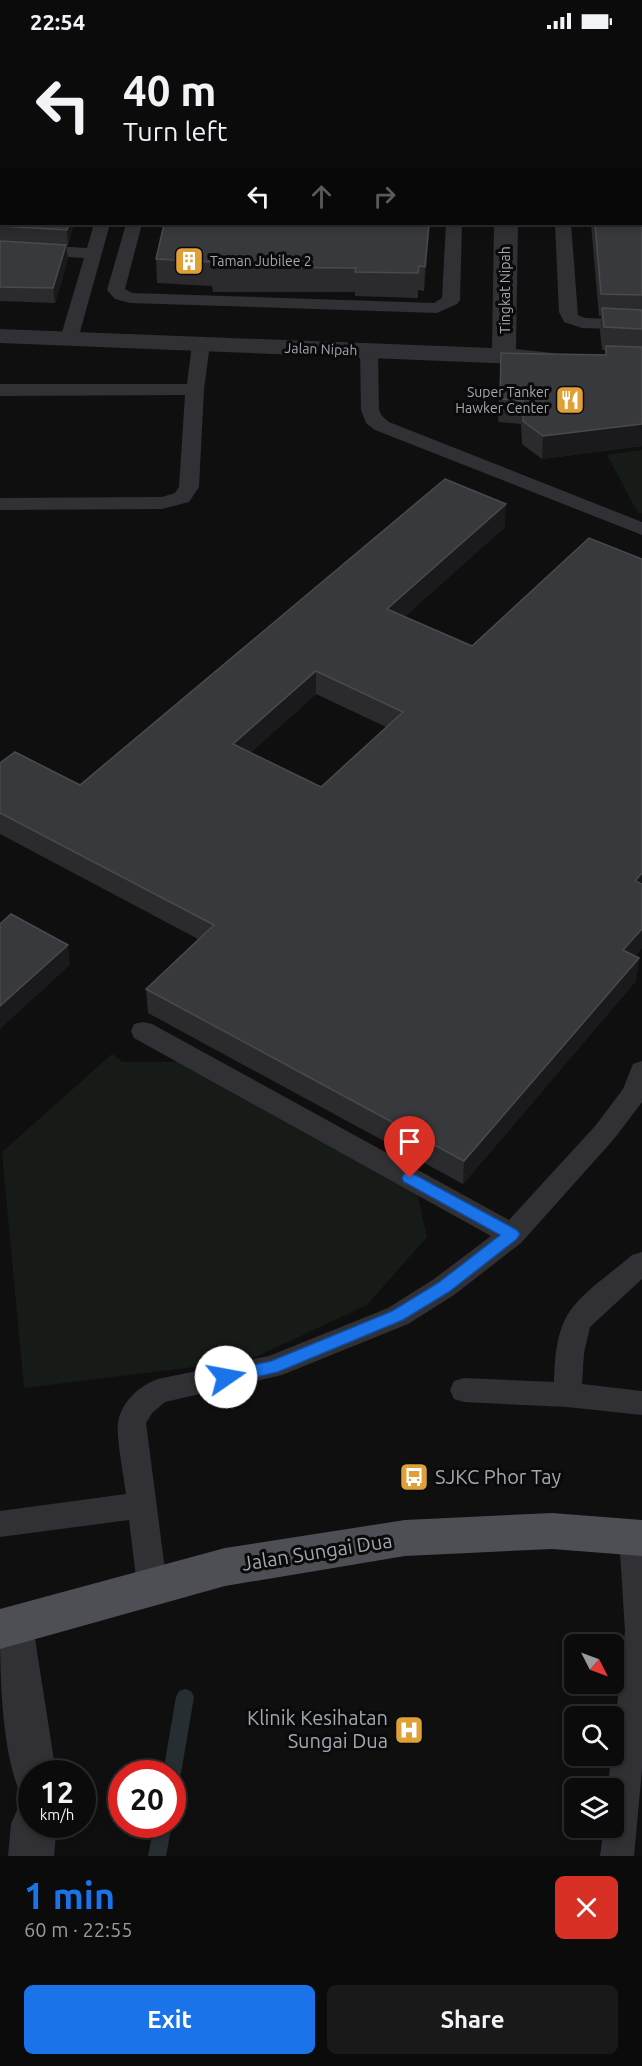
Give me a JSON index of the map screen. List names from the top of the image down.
{
  "streets": {
    "main road": ["Jalan Sungai Dua"],
    "street": ["Tingkat Nipah", "Jalan Nipah"]
  },
  "crossings": [
    ["Tingkat Nipah", "Jalan Nipah"]
  ],
  "places": {
    "building": ["Taman Jubilee 2"],
    "restaurant": ["Super Tanker Hawker Center"],
    "bus stop": ["SJKC Phor Tay"],
    "hospital": ["Klinik Kesihatan Sungai Dua"]
  },
  "north": "bottom right",
  "page": {
    "status": "22:54",
    "turn": ["40 m", "Turn left"],
    "speed": "12 km/h",
    "limit": "20",
    "heading": ["1 min", "60 m · 22:55"],
    "buttons": ["Exit", "Share"]
  }
}
